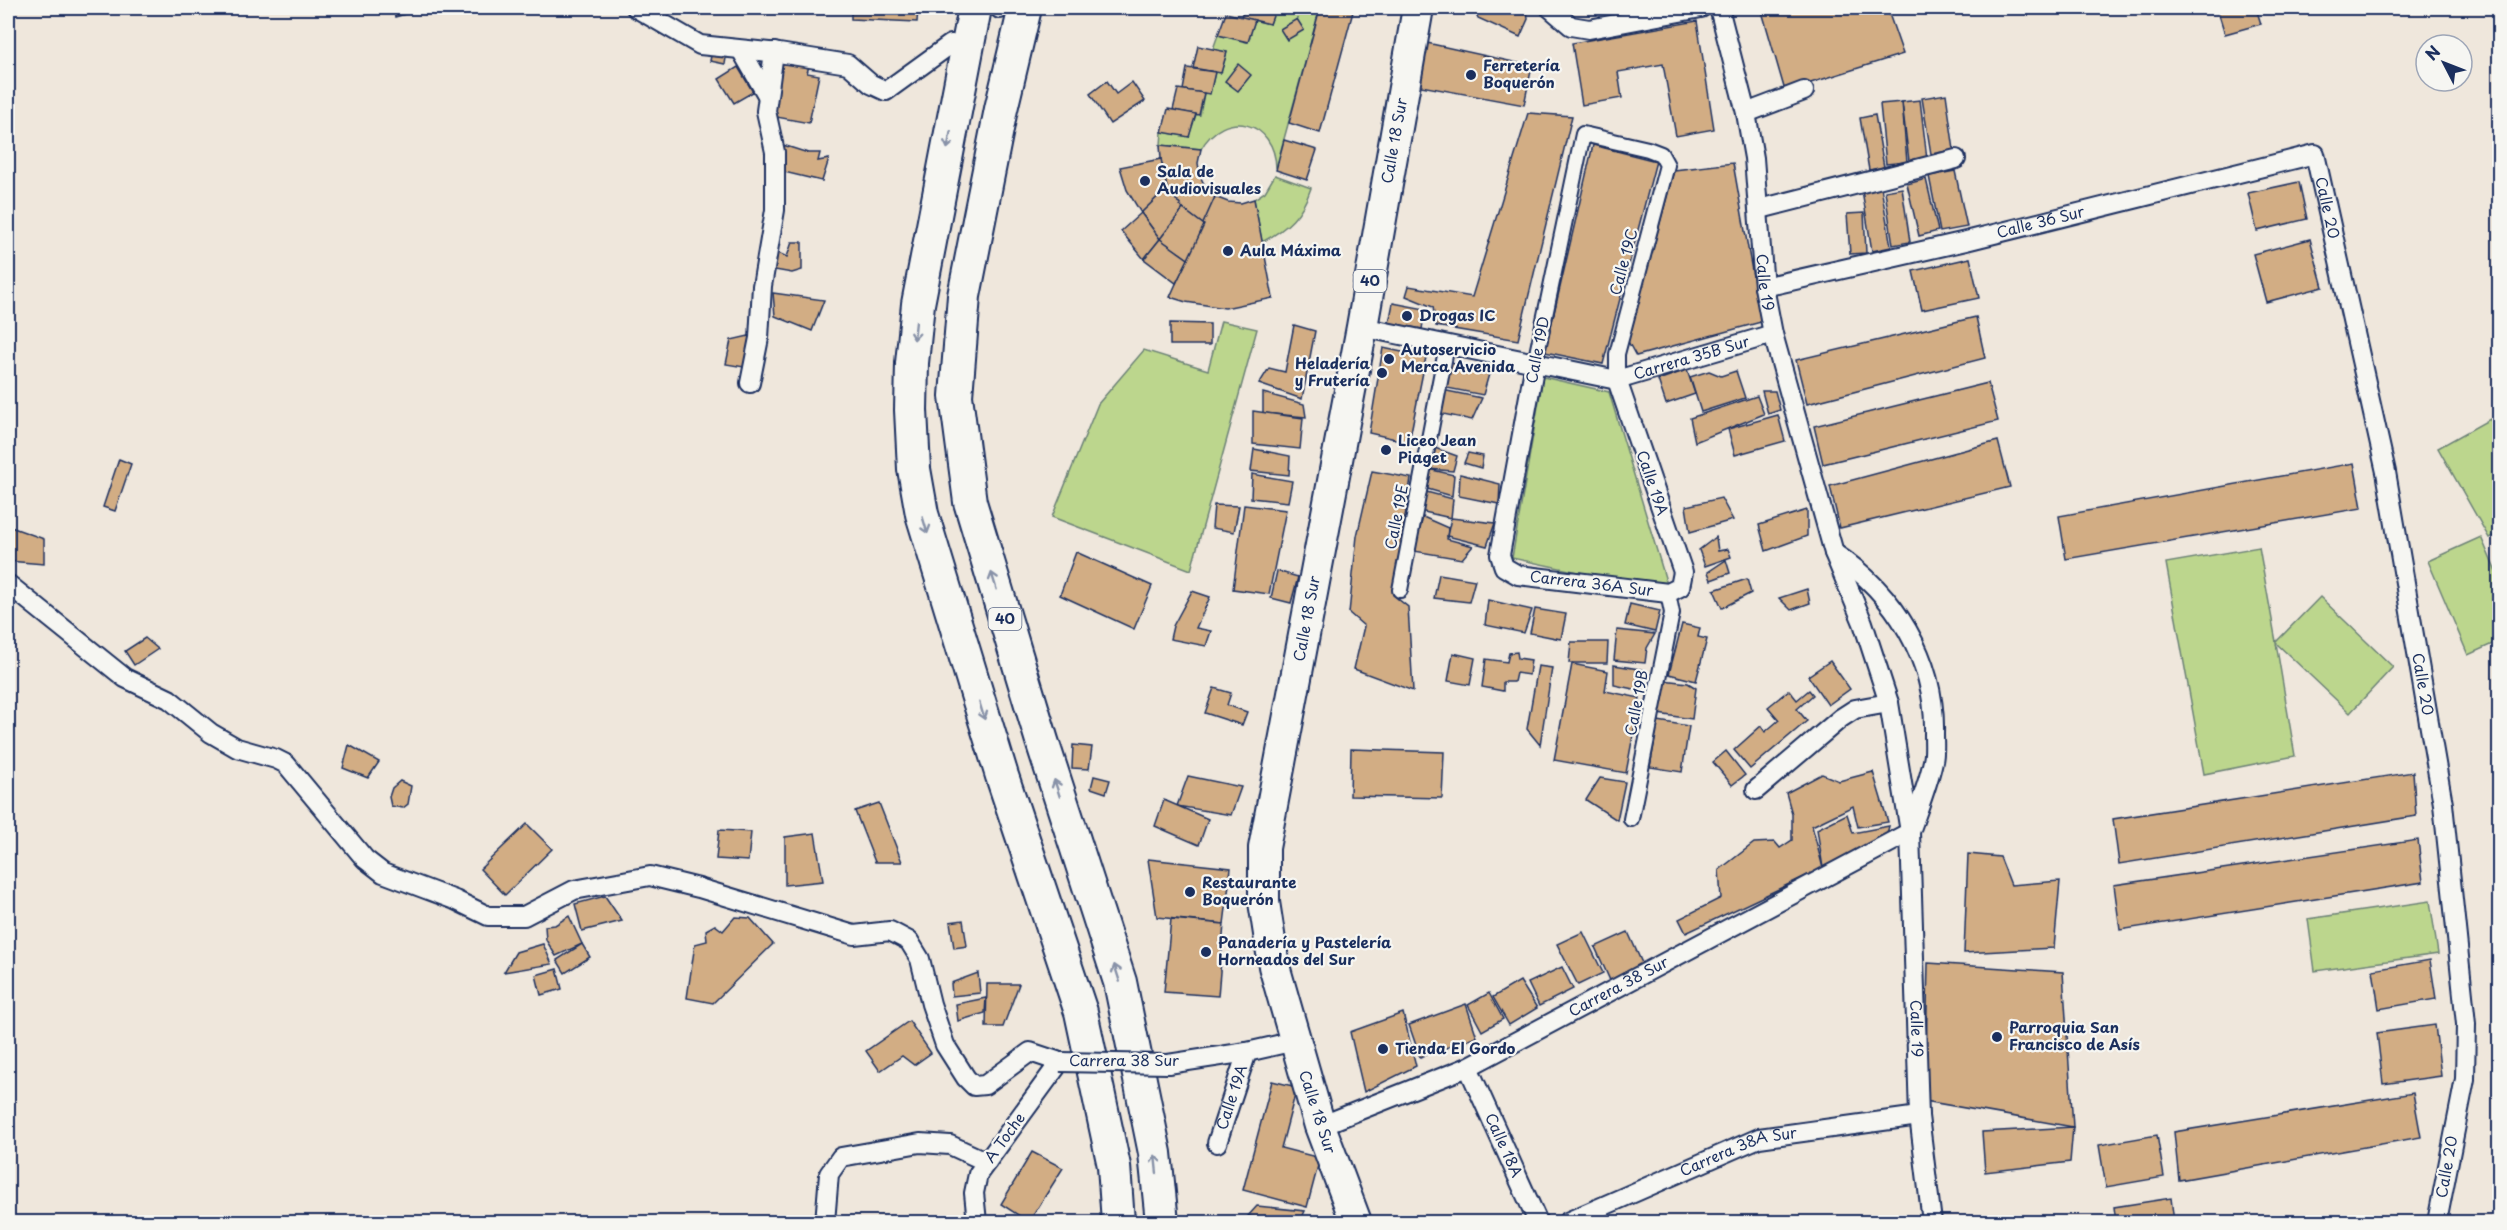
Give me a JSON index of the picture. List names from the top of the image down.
{
  "streets": {
    "highway": ["40"],
    "main road": ["Calle 18 Sur"],
    "street": [
      "Calle 20",
      "Calle 36 Sur",
      "Calle 19C",
      "Calle 19",
      "Calle 19D",
      "Carrera 35B Sur",
      "Calle 19A",
      "Calle 19E",
      "Carrera 36A Sur",
      "Calle 19B",
      "Carrera 38 Sur",
      "A Toche",
      "Calle 18A",
      "Carrera 38A Sur"
    ]
  },
  "crossings": [
    ["Calle 18 Sur", "Carrera 35B Sur"],
    ["Calle 18 Sur", "Carrera 38 Sur"],
    ["Calle 20", "Calle 36 Sur"],
    ["Calle 36 Sur", "Calle 19"],
    ["Calle 19C", "Calle 19D"],
    ["Calle 19C", "Carrera 35B Sur"],
    ["Calle 19C", "Calle 19A"],
    ["Calle 19", "Carrera 35B Sur"],
    ["Calle 19", "Carrera 38 Sur"],
    ["Calle 19", "Carrera 38A Sur"],
    ["Calle 19D", "Carrera 35B Sur"],
    ["Calle 19D", "Carrera 36A Sur"],
    ["Carrera 35B Sur", "Calle 19A"],
    ["Carrera 35B Sur", "Calle 19E"],
    ["Calle 19A", "Carrera 36A Sur"],
    ["Calle 19A", "Calle 19B"],
    ["Calle 19A", "Carrera 38 Sur"],
    ["Carrera 36A Sur", "Calle 19B"],
    ["Carrera 38 Sur", "A Toche"],
    ["Carrera 38 Sur", "Calle 18A"]
  ],
  "places": [
    "Ferretería Boquerón",
    "Sala de Audiovisuales",
    "Aula Máxima",
    "Drogas IC",
    "Autoservicio Merca Avenida",
    "Heladería y Frutería",
    "Liceo Jean Piaget",
    "Restaurante Boquerón",
    "Panadería y Pastelería Horneados del Sur",
    "Parroquia San Francisco de Asís",
    "Tienda El Gordo"
  ],
  "north": "top left"
}
